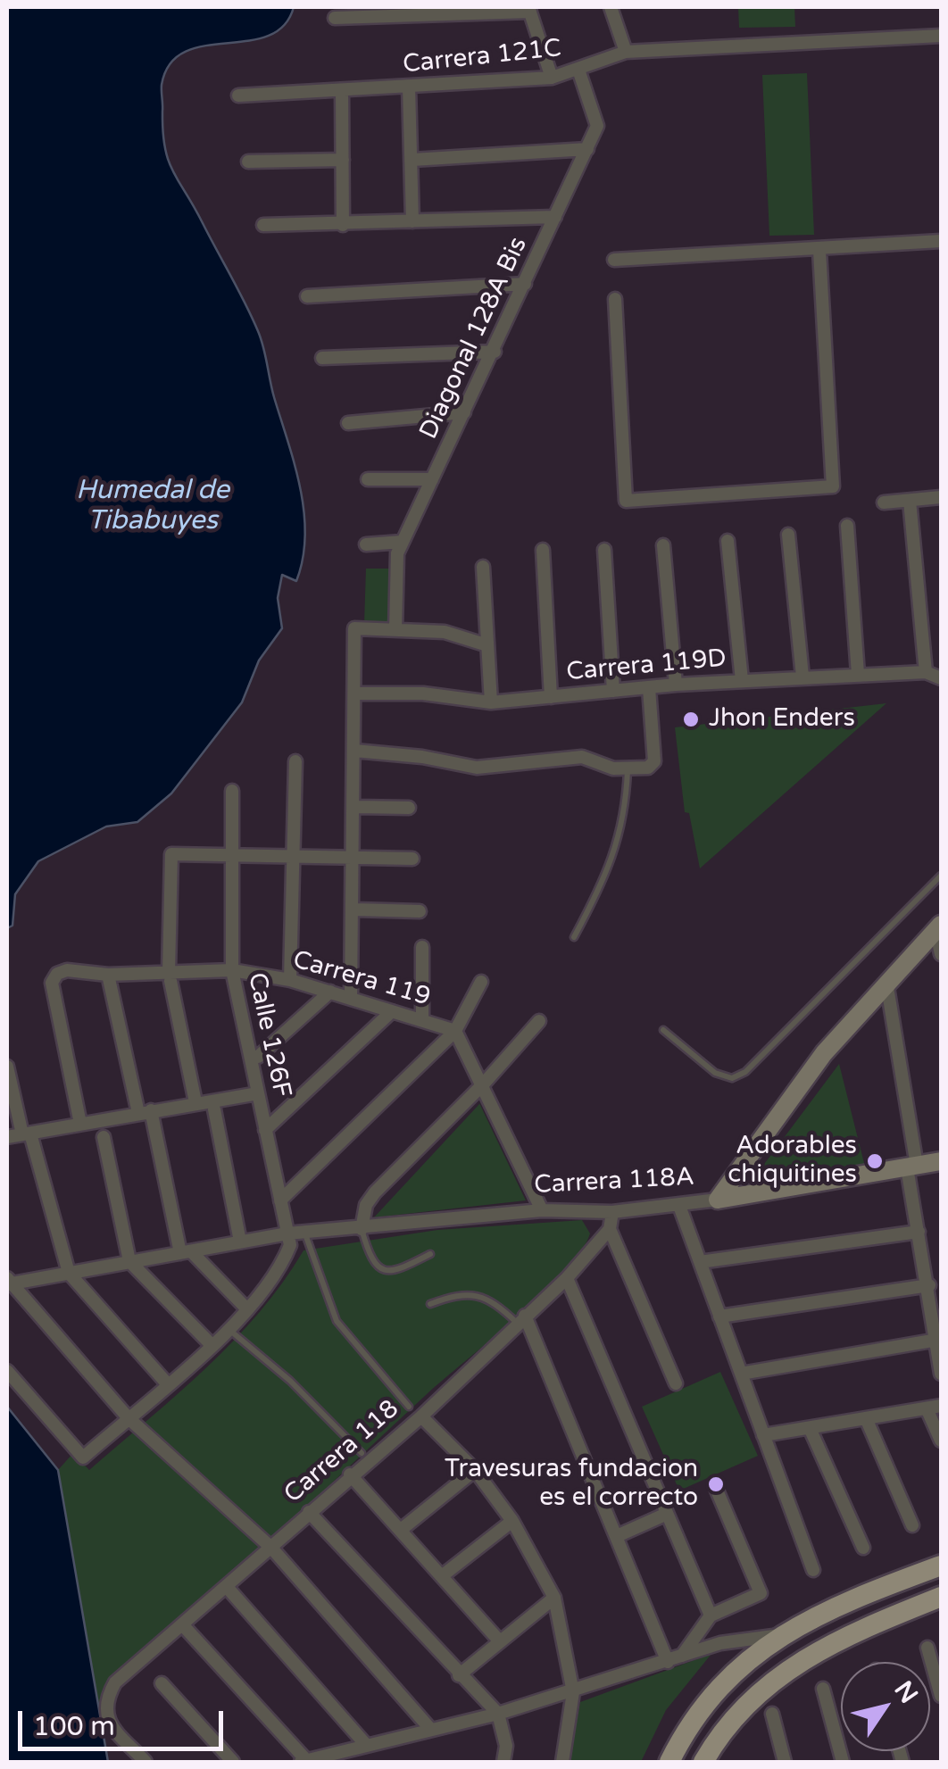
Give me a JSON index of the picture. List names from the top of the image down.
{
  "streets": {
    "street": [
      "Carrera 121C",
      "Diagonal 128A Bis",
      "Carrera 119D",
      "Carrera 119",
      "Calle 126F",
      "Carrera 118A",
      "Carrera 118"
    ]
  },
  "crossings": [
    ["Carrera 121C", "Diagonal 128A Bis"],
    ["Carrera 119", "Calle 126F"],
    ["Carrera 119", "Carrera 118A"],
    ["Calle 126F", "Carrera 118A"]
  ],
  "water": ["Humedal de Tibabuyes"],
  "places": ["Jhon Enders", "Adorables chiquitines", "Travesuras fundacion es el correcto"],
  "scale_bar": "100 m",
  "north": "top right"
}
